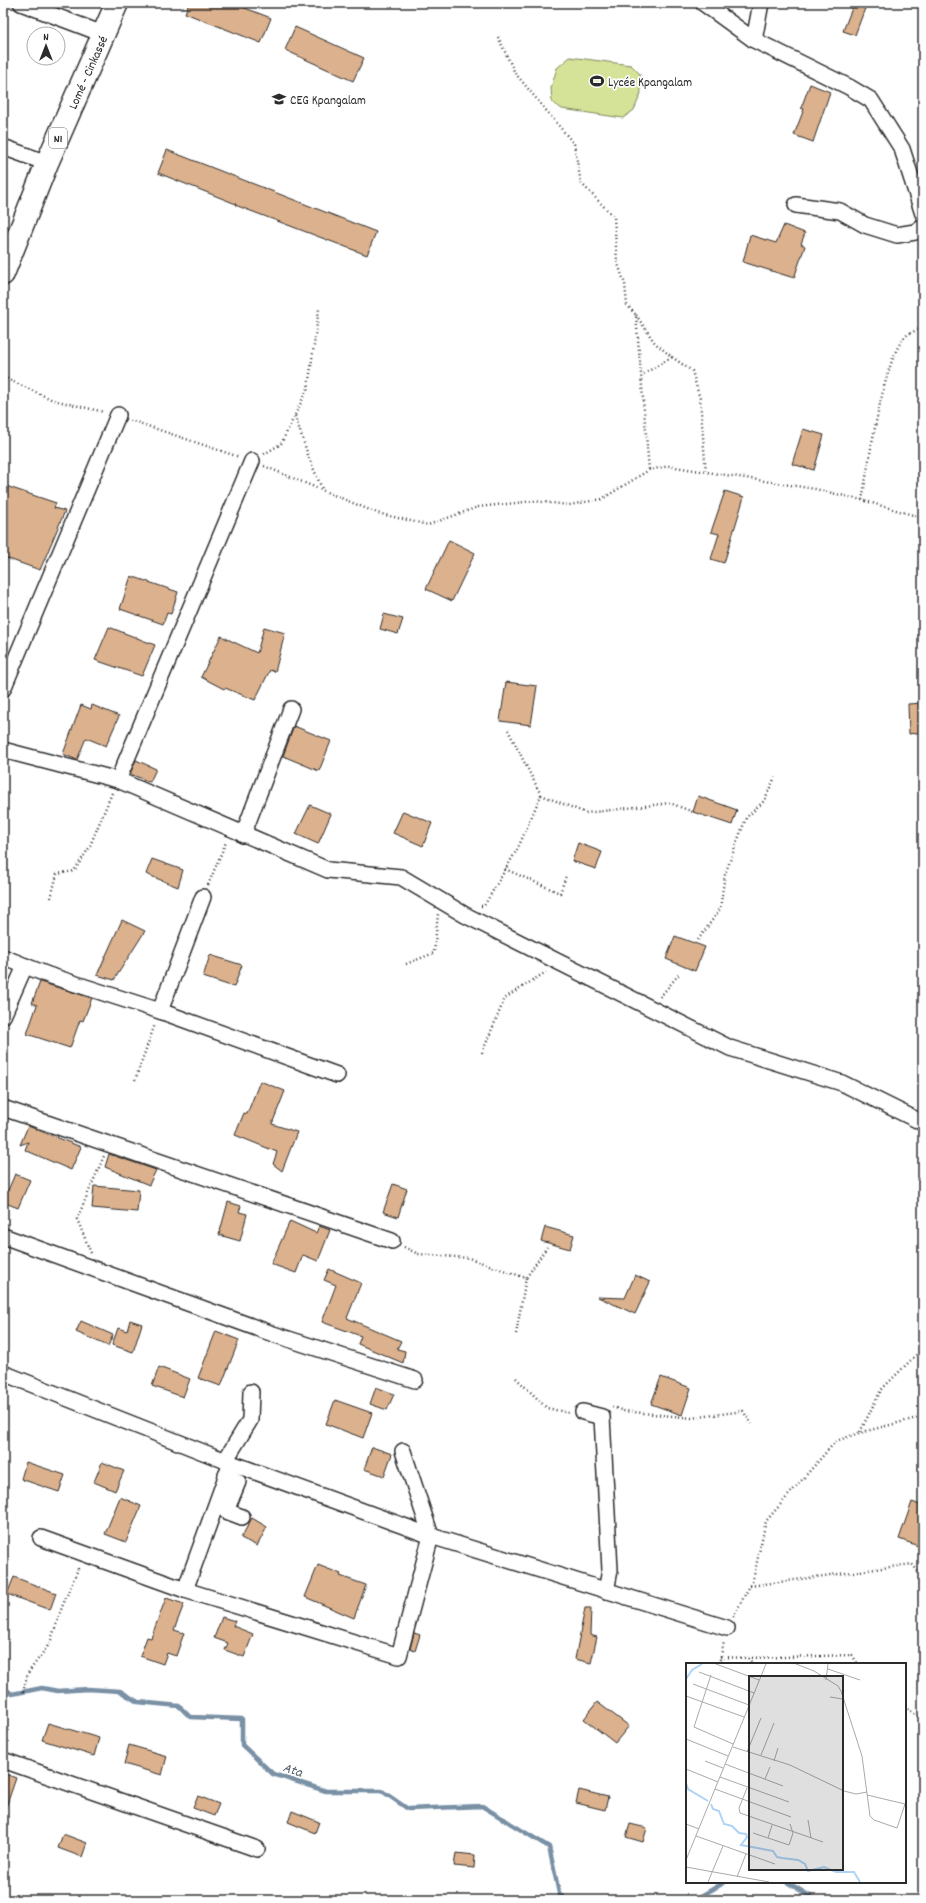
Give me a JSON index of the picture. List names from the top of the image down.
{
  "streets": {
    "highway": ["Lomé - Cinkassé", "N1"]
  },
  "water": ["Ata"],
  "places": {
    "sports": ["Lycée Kpangalam"],
    "school or university": ["CEG Kpangalam"]
  },
  "north": "top"
}
